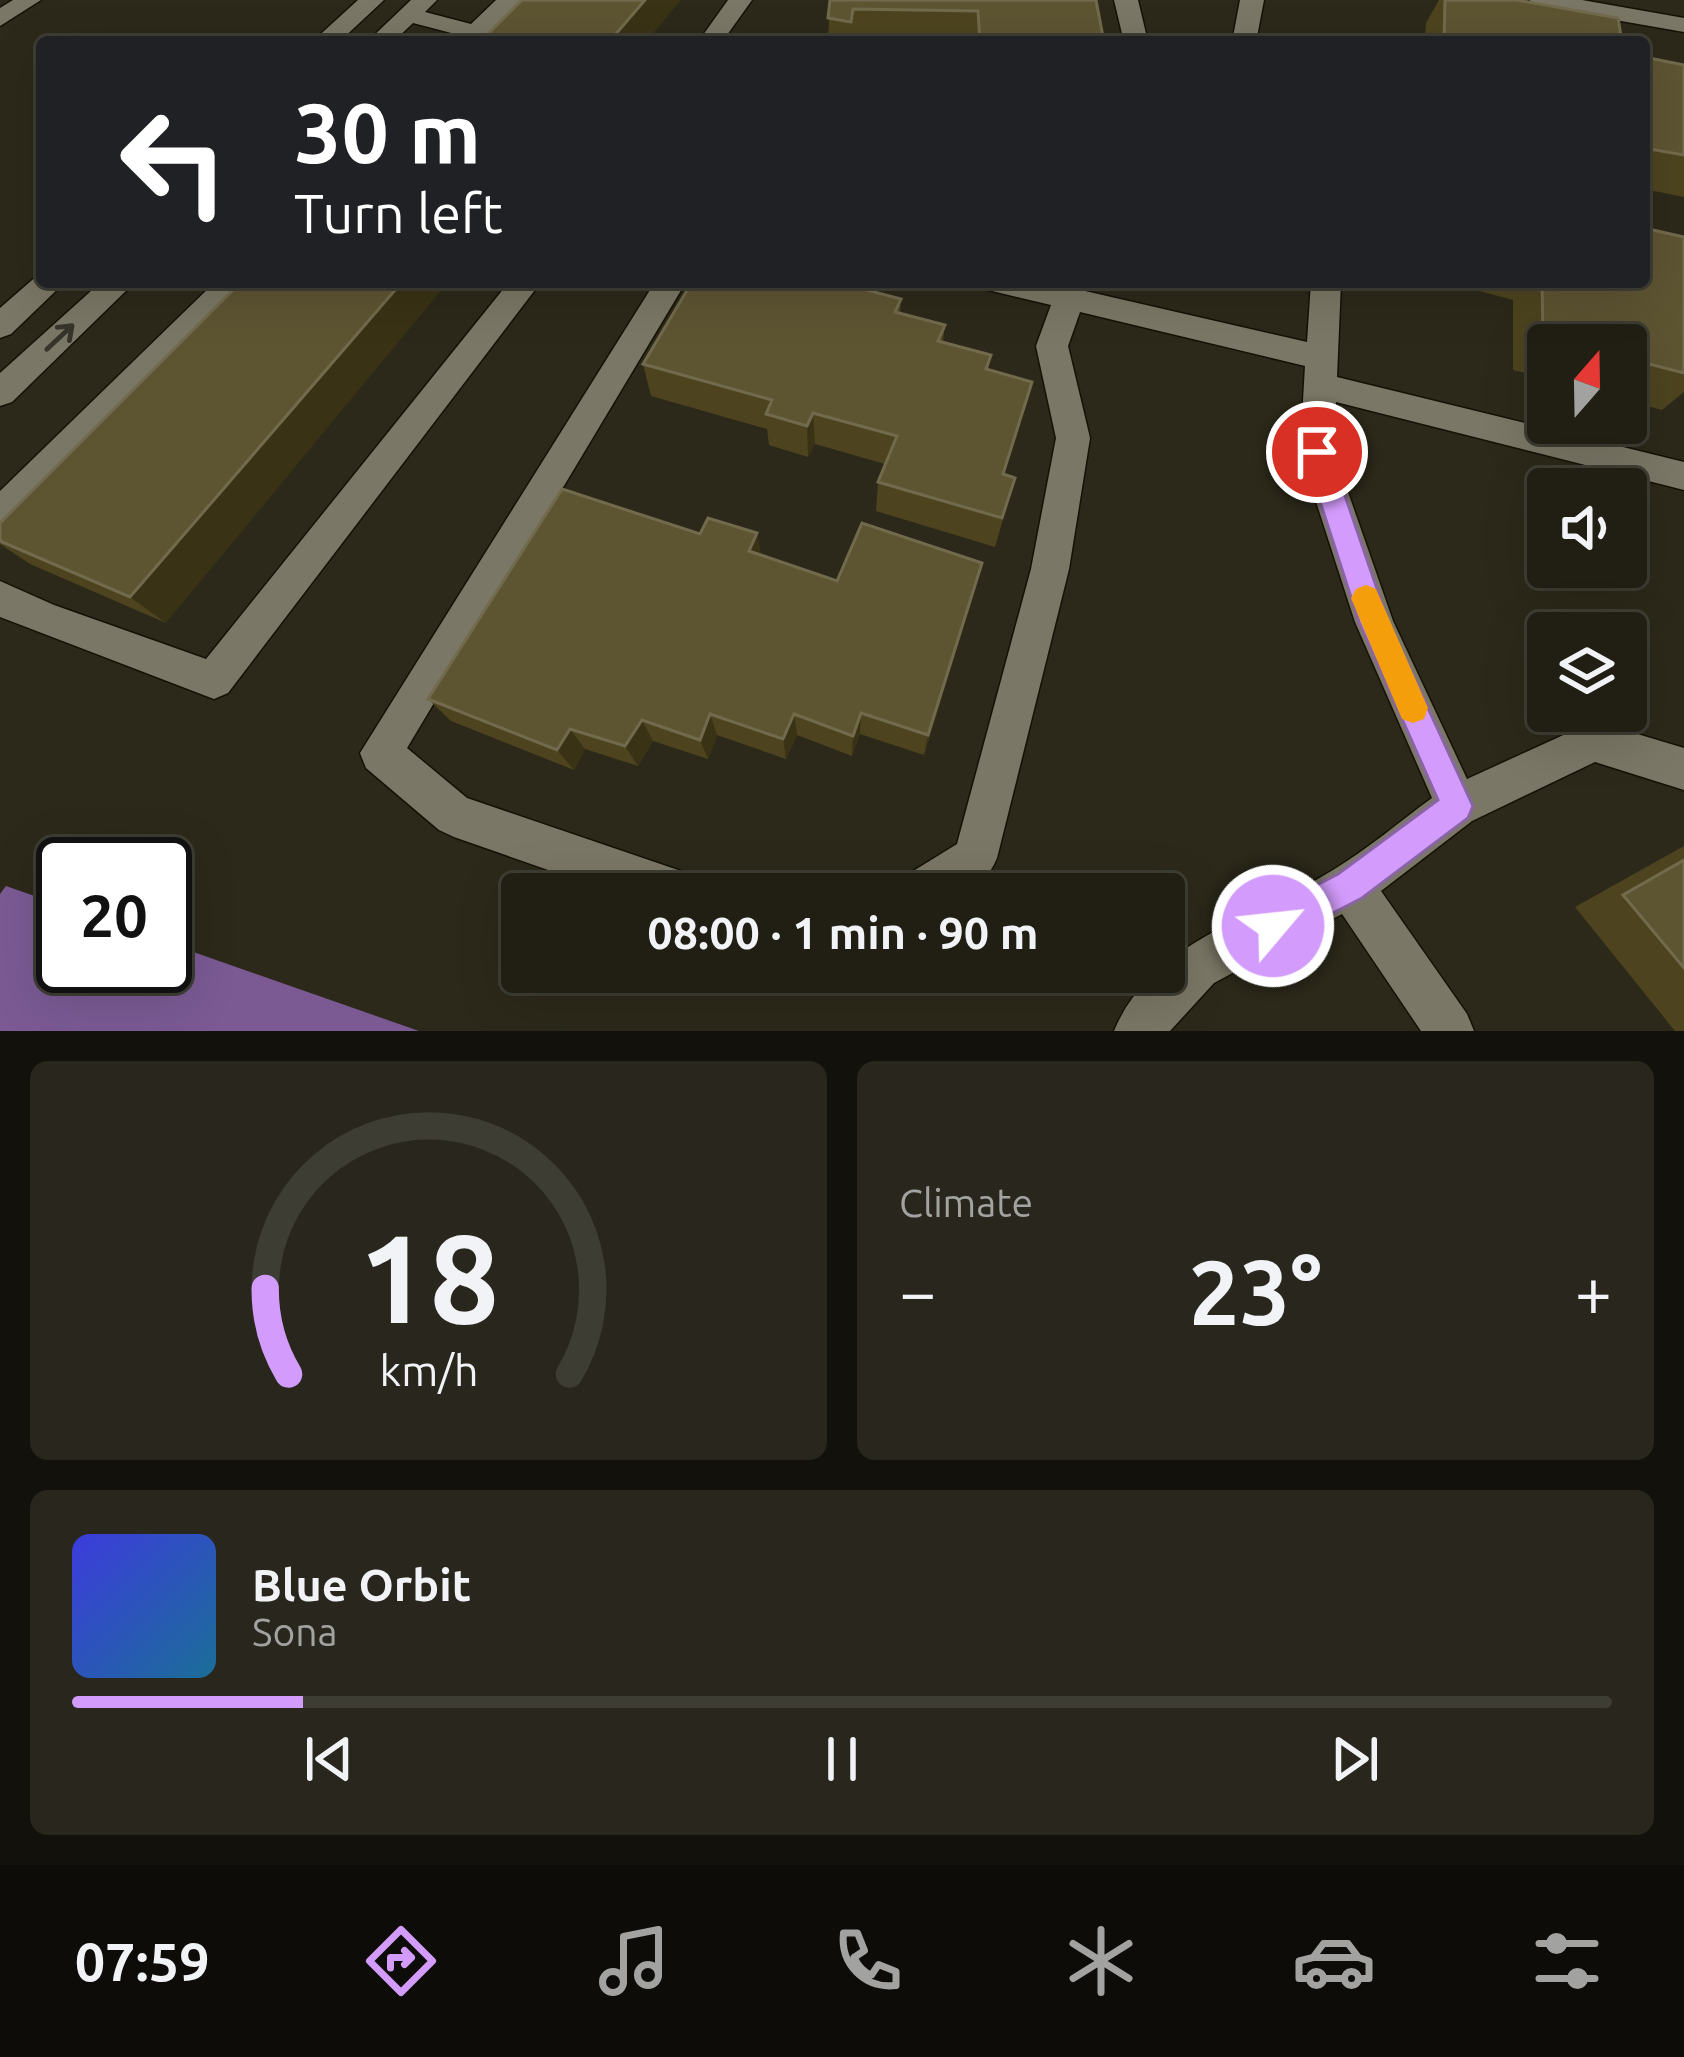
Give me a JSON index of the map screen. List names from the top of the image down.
{
  "north": "top",
  "page": {
    "turn": ["30 m", "Turn left"],
    "limit": "20",
    "trip": "08:00 · 1 min · 90 m",
    "tile": "Climate",
    "heat": ["−", "23°", "+"],
    "song": ["Blue Orbit", "Sona"],
    "tabs": "07:59",
    "gauge": ["18", "km/h"]
  }
}
